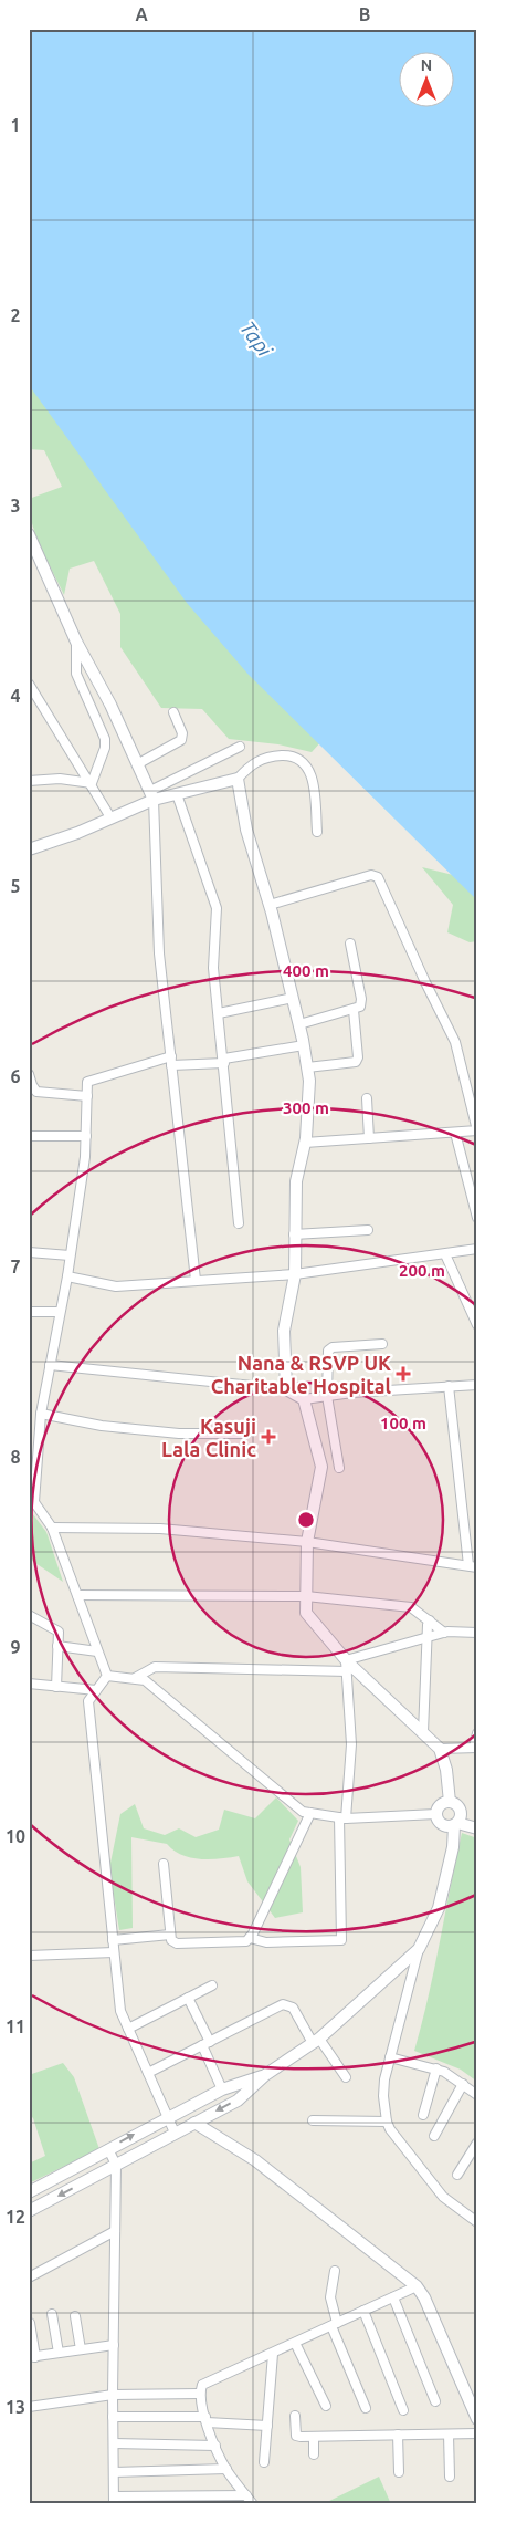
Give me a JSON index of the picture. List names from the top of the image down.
{
  "water": ["Tapi"],
  "places": {
    "health": ["Nana & RSVP UK Charitable Hospital", "Kasuji Lala Clinic"]
  },
  "north": "top",
  "grid": {
    "columns": ["A", "B"],
    "rows": [
      "1",
      "2",
      "3",
      "4",
      "5",
      "6",
      "7",
      "8",
      "9",
      "10",
      "11",
      "12",
      "13"
    ]
  },
  "rings": [
    "400 m",
    "300 m",
    "200 m",
    "100 m"
  ]
}
